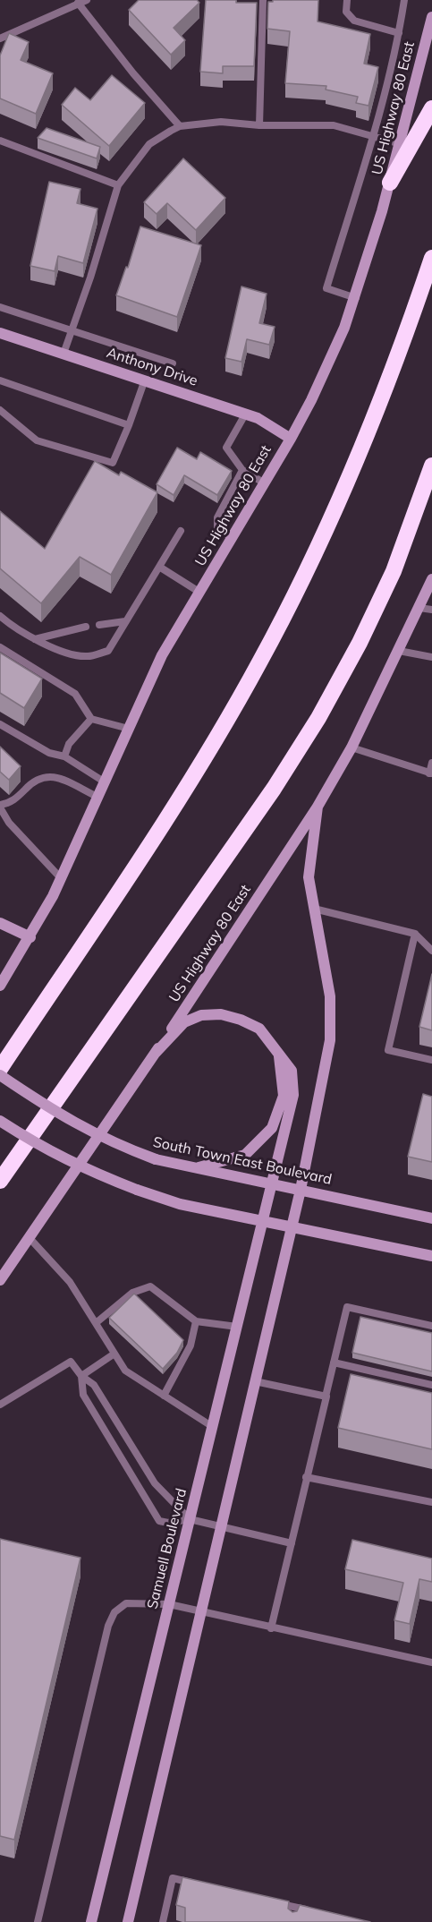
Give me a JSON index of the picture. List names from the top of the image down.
{
  "streets": {
    "main road": [
      "US Highway 80 East",
      "Anthony Drive",
      "South Town East Boulevard",
      "Samuell Boulevard"
    ]
  },
  "crossings": [
    ["US Highway 80 East", "Anthony Drive"],
    ["US Highway 80 East", "Samuell Boulevard"],
    ["South Town East Boulevard", "Samuell Boulevard"]
  ]
}
